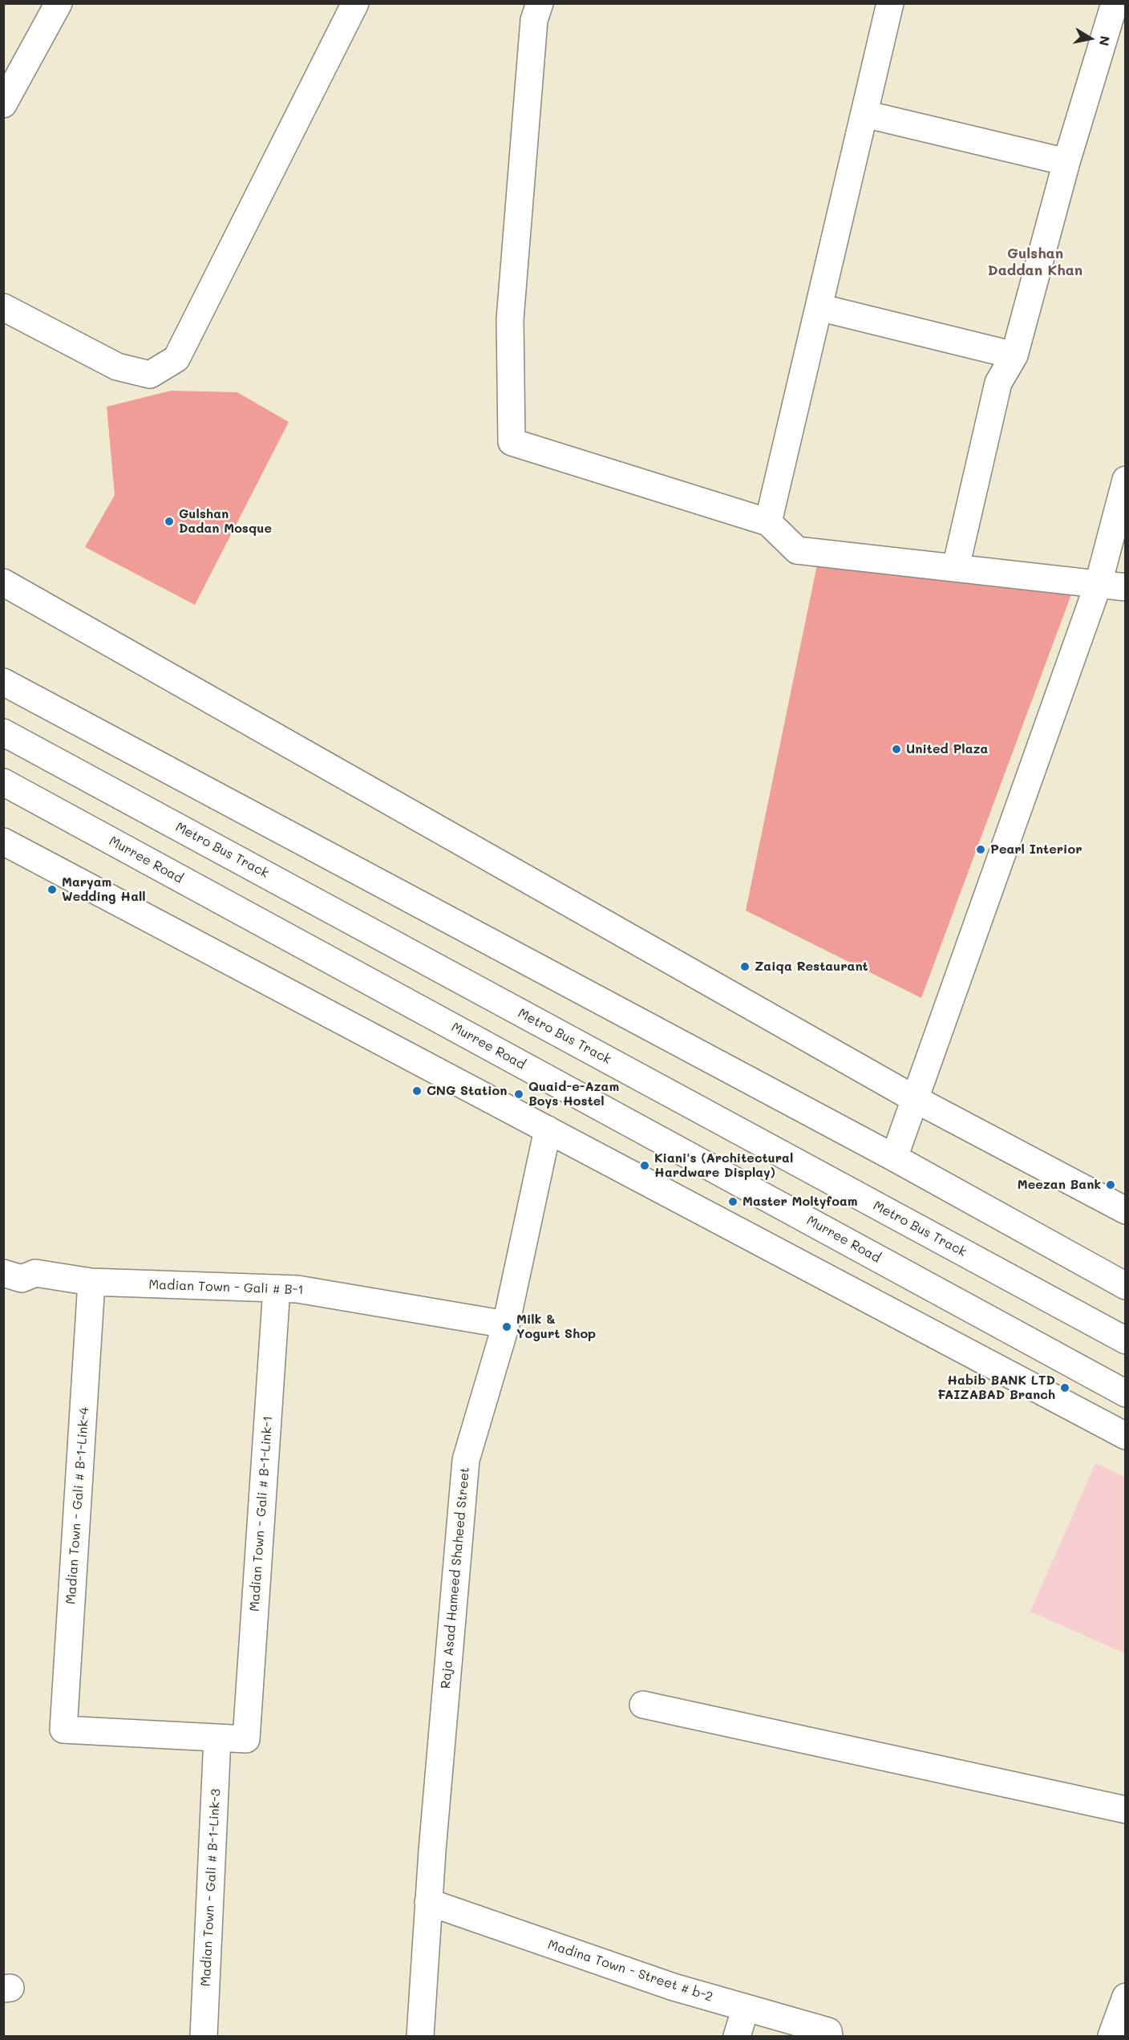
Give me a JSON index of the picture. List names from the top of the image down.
{
  "streets": {
    "street": [
      "Metro Bus Track",
      "Murree Road",
      "Madian Town - Gali # B-1",
      "Madian Town - Gali # B-1-Link-4",
      "Madian Town - Gali # B-1-Link-1",
      "Raja Asad Hameed Shaheed Street",
      "Madian Town - Gali # B-1-Link-3",
      "Madina Town - Street # b-2"
    ]
  },
  "crossings": [
    ["Madian Town - Gali # B-1", "Madian Town - Gali # B-1-Link-4"],
    ["Madian Town - Gali # B-1", "Madian Town - Gali # B-1-Link-1"],
    ["Madian Town - Gali # B-1", "Raja Asad Hameed Shaheed Street"],
    ["Madian Town - Gali # B-1-Link-4", "Madian Town - Gali # B-1-Link-1"],
    ["Madian Town - Gali # B-1-Link-4", "Madian Town - Gali # B-1-Link-3"],
    ["Madian Town - Gali # B-1-Link-1", "Madian Town - Gali # B-1-Link-3"],
    ["Raja Asad Hameed Shaheed Street", "Madina Town - Street # b-2"]
  ],
  "districts": ["Gulshan Daddan Khan"],
  "places": [
    "Gulshan Dadan Mosque",
    "United Plaza",
    "Pearl Interior",
    "Maryam Wedding Hall",
    "Zaiqa Restaurant",
    "CNG Station",
    "Quaid-e-Azam Boys Hostel",
    "Kiani's (Architectural Hardware Display)",
    "Meezan Bank",
    "Master Moltyfoam",
    "Milk & Yogurt Shop",
    "Habib BANK LTD FAIZABAD Branch"
  ],
  "north": "right"
}
